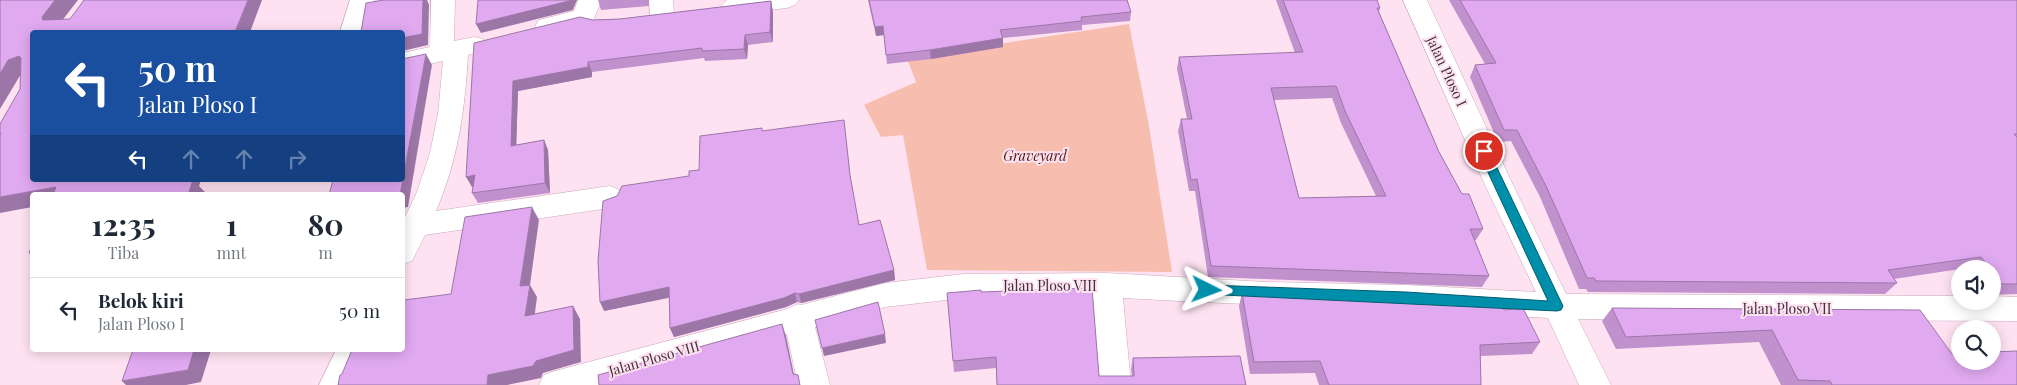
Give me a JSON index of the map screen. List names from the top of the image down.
{
  "streets": {
    "street": ["Jalan Ploso I", "Jalan Ploso VIII", "Jalan Ploso VII"]
  },
  "crossings": [
    ["Jalan Ploso I", "Jalan Ploso VIII"],
    ["Jalan Ploso I", "Jalan Ploso VII"],
    ["Jalan Ploso VIII", "Jalan Ploso VII"]
  ],
  "parks": ["Graveyard"],
  "page": {
    "turn": ["50 m", "Jalan Ploso I"],
    "eta": [
      "12:35",
      "Tiba",
      "1",
      "mnt",
      "80",
      "m"
    ],
    "list": [
      {
        "name": "Belok kiri",
        "note": "Jalan Ploso I",
        "value": "50 m"
      }
    ]
  }
}
